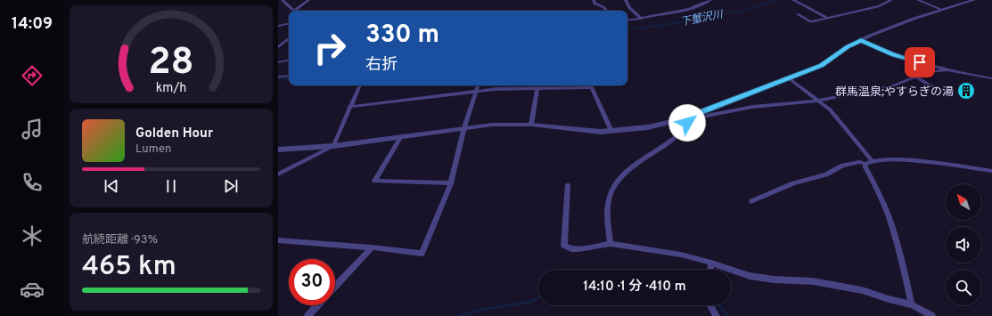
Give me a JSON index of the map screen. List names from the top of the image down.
{
  "water": ["下蟹沢川"],
  "places": {
    "building": ["群馬温泉;やすらぎの湯"]
  },
  "north": "top left",
  "page": {
    "tabs": "14:09",
    "turn": ["330 m", "右折"],
    "song": ["Golden Hour", "Lumen"],
    "tile": ["航続距離 · 93%", "465 km"],
    "limit": "30",
    "trip": "14:10 · 1 分 · 410 m",
    "gauge": ["28", "km/h"]
  }
}
